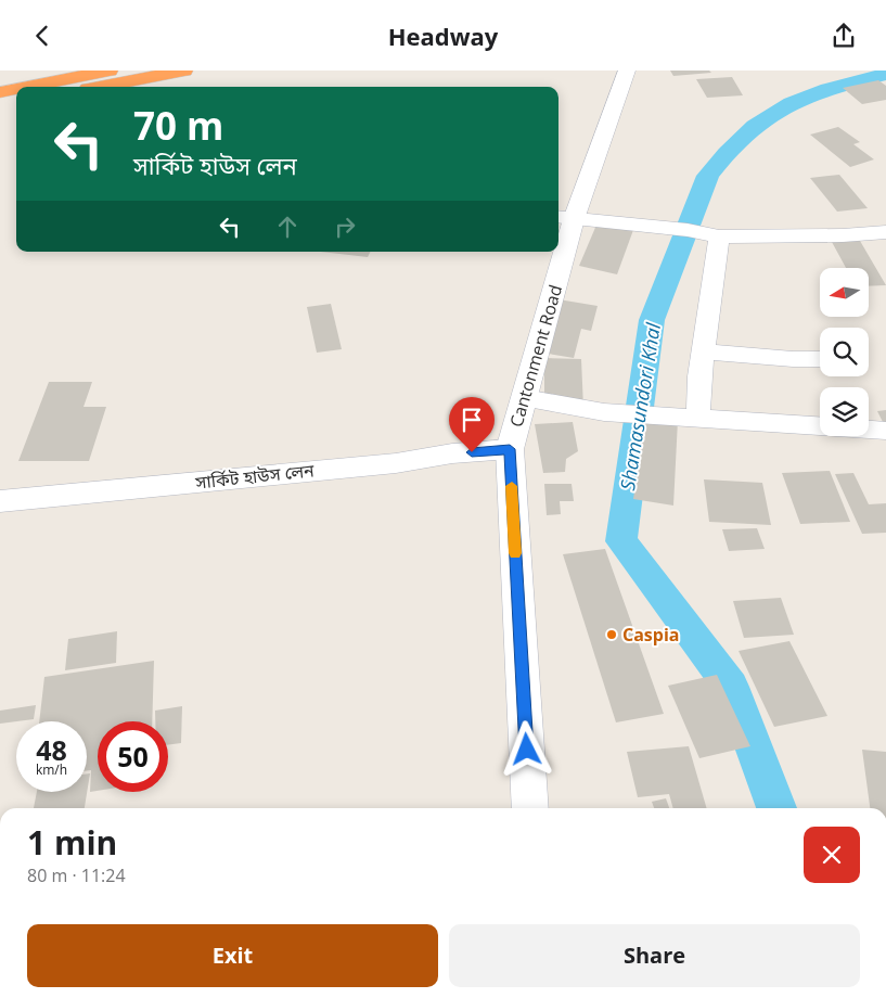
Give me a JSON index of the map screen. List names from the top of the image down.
{
  "streets": {
    "main road": ["Cantonment Road"],
    "street": ["সার্কিট হাউস লেন"]
  },
  "crossings": [
    ["Cantonment Road", "সার্কিট হাউস লেন"]
  ],
  "water": ["Shamasundori Khal"],
  "places": ["Caspia"],
  "north": "left",
  "page": {
    "header": "Headway",
    "turn": ["70 m", "সার্কিট হাউস লেন"],
    "speed": "48 km/h",
    "limit": "50",
    "heading": ["1 min", "80 m · 11:24"],
    "buttons": ["Exit", "Share"]
  }
}
